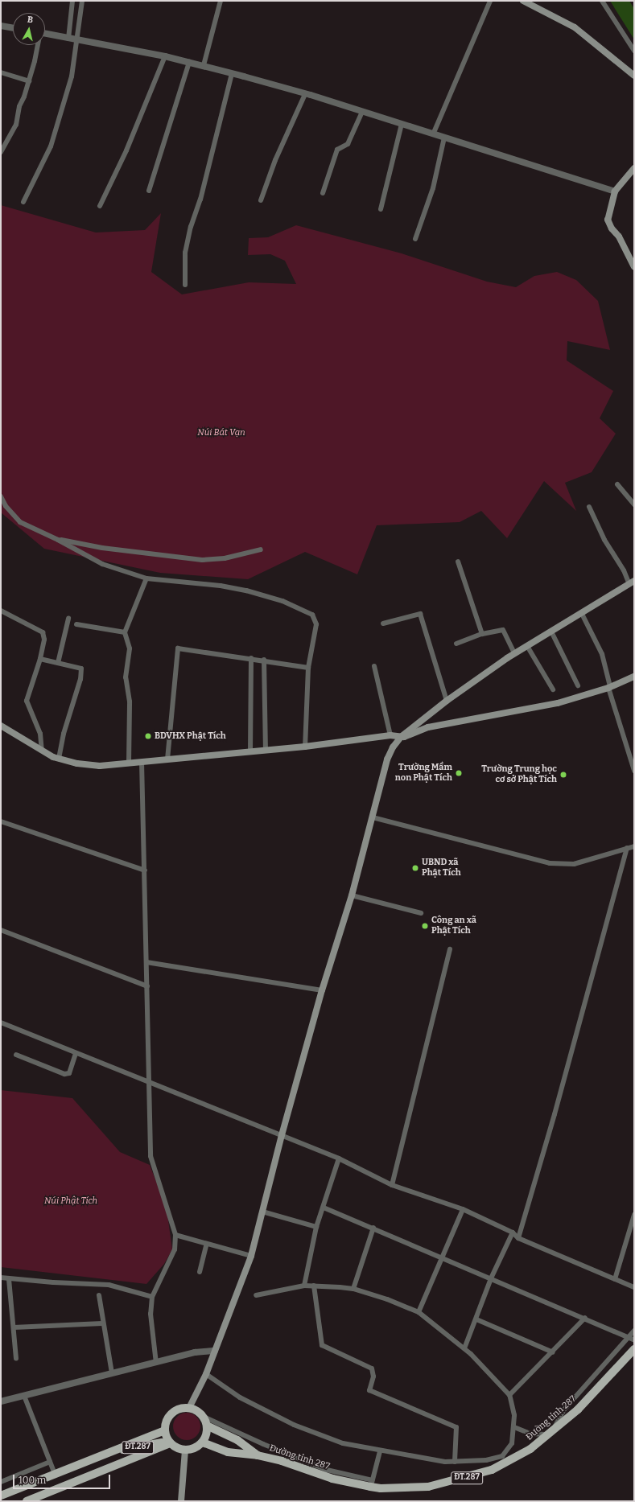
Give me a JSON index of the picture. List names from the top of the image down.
{
  "streets": {
    "main road": ["Đường tỉnh 287", "ĐT.287"]
  },
  "crossings": [
    ["Đường tỉnh 287", "ĐT.287"]
  ],
  "parks": ["Núi Bát Vạn", "Núi Phật Tích"],
  "places": [
    "BDVHX Phật Tích",
    "Trường Mầm non Phật Tích",
    "Trường Trung học cơ sở Phật Tích",
    "UBND xã Phật Tích",
    "Công an xã Phật Tích"
  ],
  "scale_bar": "100 m",
  "north": "top"
}
